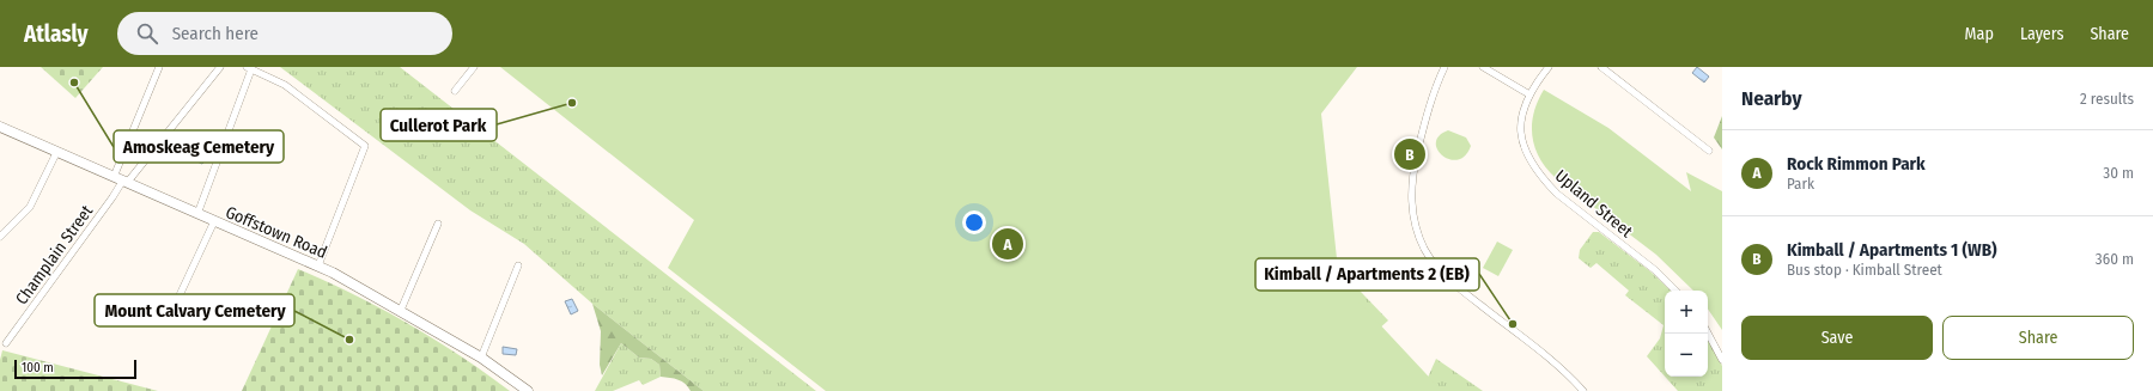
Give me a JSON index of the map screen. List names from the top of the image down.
{
  "streets": {
    "main road": ["Goffstown Road"],
    "street": ["Upland Street", "Champlain Street"]
  },
  "crossings": [
    ["Goffstown Road", "Champlain Street"]
  ],
  "places": [
    "Amoskeag Cemetery",
    "Cullerot Park",
    "Kimball / Apartments 2 (EB)",
    "Mount Calvary Cemetery"
  ],
  "scale_bar": "100 m",
  "page": {
    "header": "Atlasly",
    "search": "Search here",
    "nav": ["Map", "Layers", "Share"],
    "heading": ["Nearby", "2 results"],
    "list": [
      {
        "mark": "A",
        "name": "Rock Rimmon Park",
        "note": "Park",
        "value": "30 m"
      },
      {
        "mark": "B",
        "name": "Kimball / Apartments 1 (WB)",
        "note": "Bus stop · Kimball Street",
        "value": "360 m"
      }
    ],
    "pins": ["B", "A"],
    "map_buttons": ["+", "−"],
    "buttons": ["Save", "Share"],
    "scale": "100 m"
  }
}
